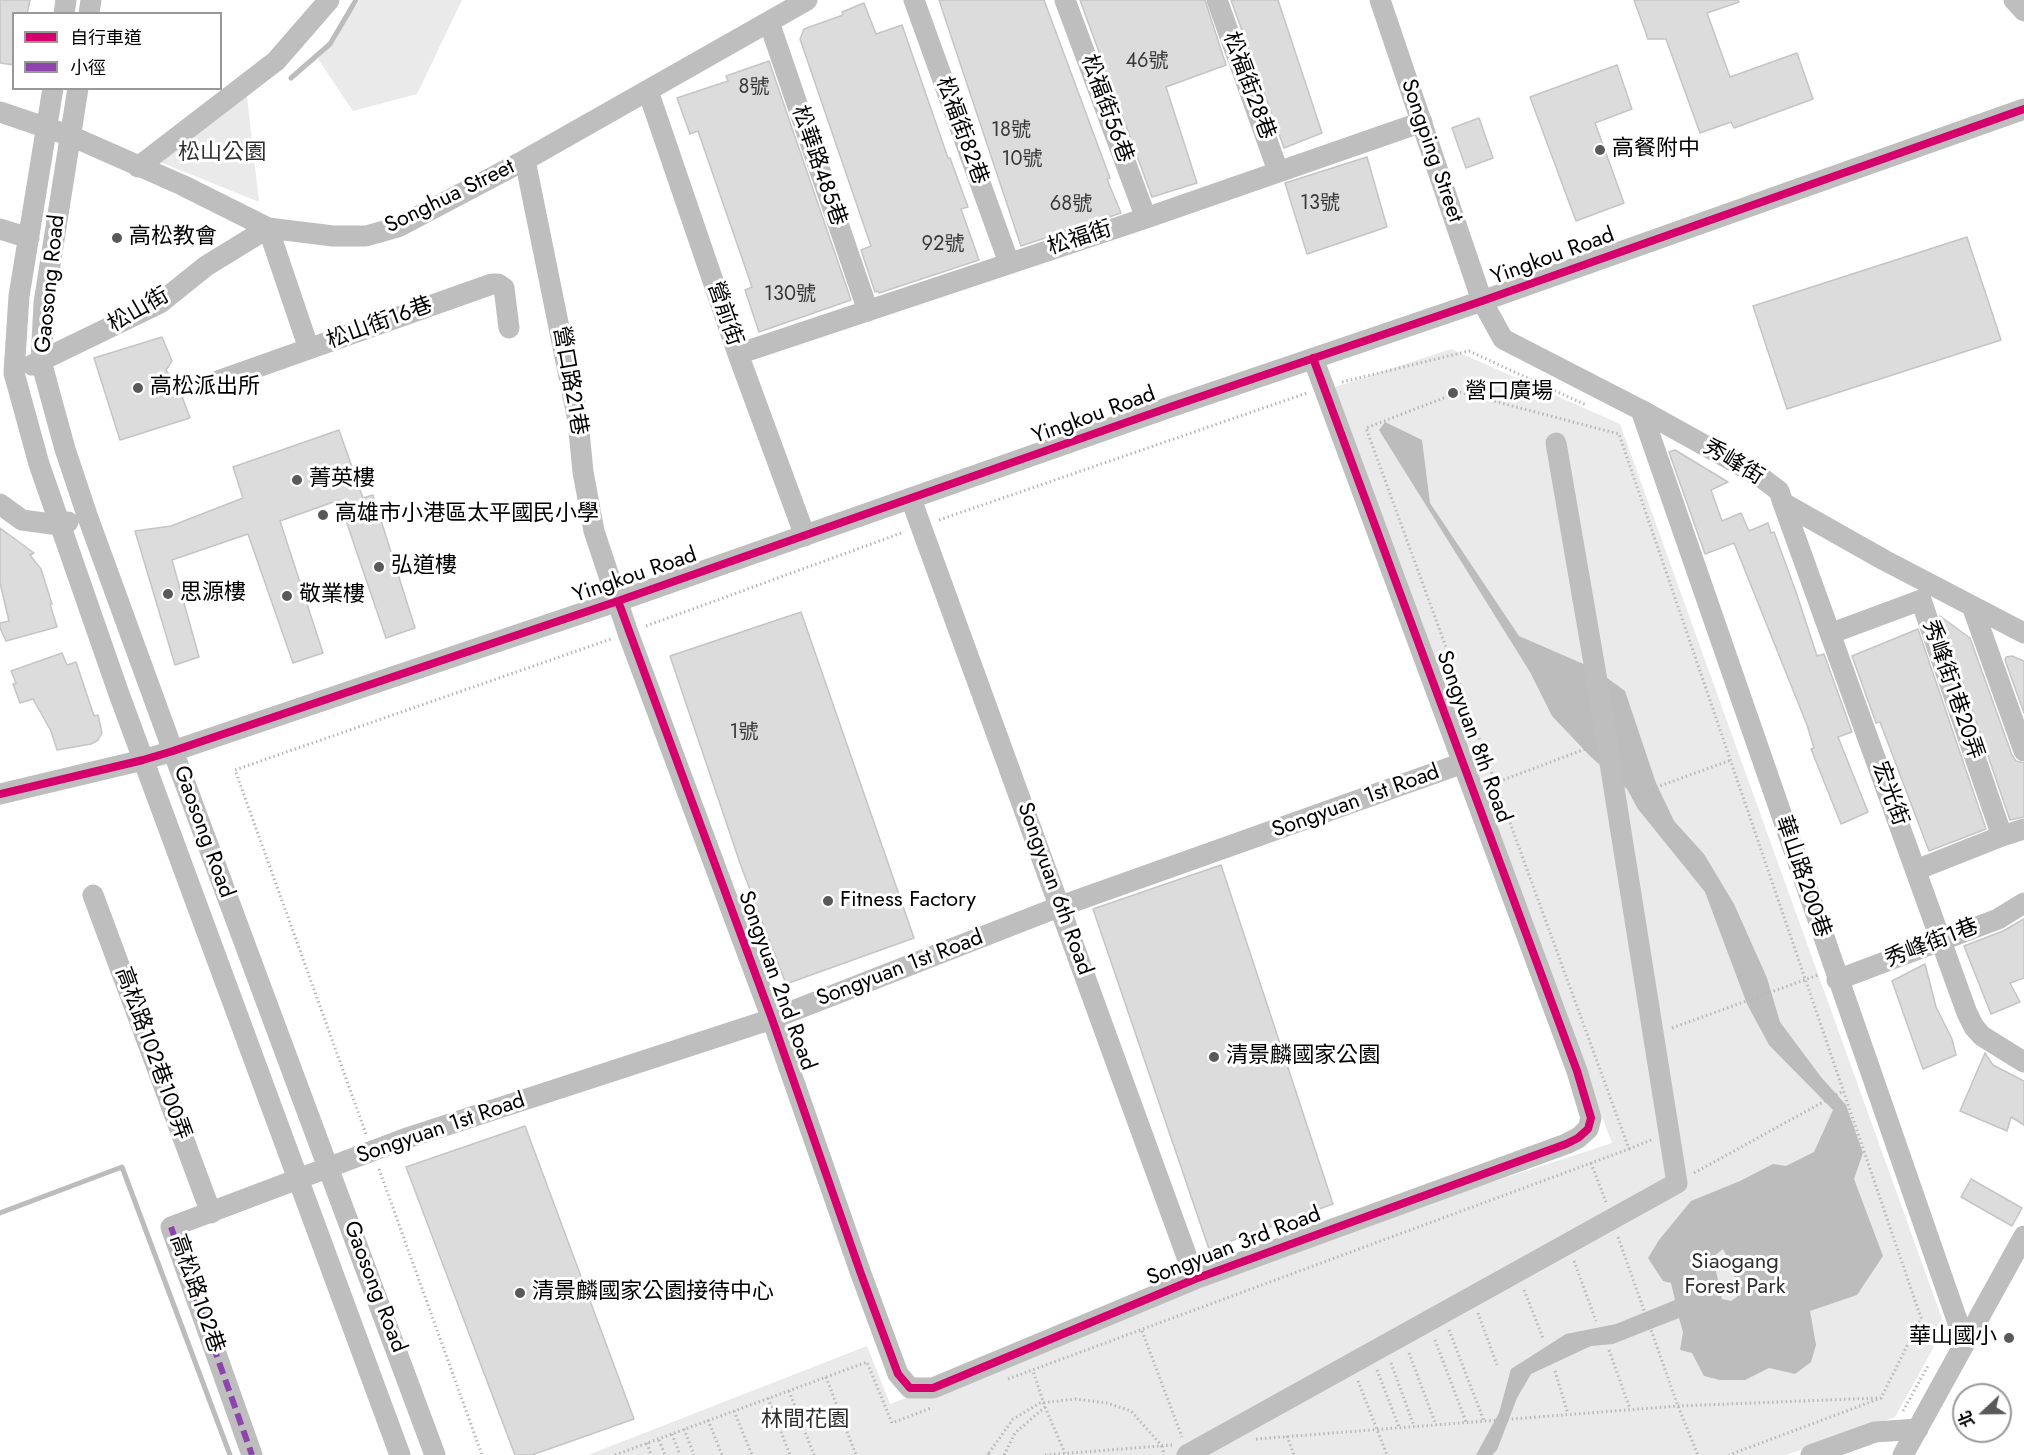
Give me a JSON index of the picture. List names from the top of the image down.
{
  "streets": {
    "street": [
      "松福街28巷",
      "松福街56巷",
      "松福街82巷",
      "Songping Street",
      "松華路485巷",
      "Songhua Street",
      "松福街",
      "Yingkou Road",
      "Gaosong Road",
      "松山街",
      "營前街",
      "松山街16巷",
      "營口路21巷",
      "秀峰街",
      "秀峰街1巷20弄",
      "Songyuan 8th Road",
      "宏光街",
      "Songyuan 1st Road",
      "華山路200巷",
      "Songyuan 6th Road",
      "秀峰街1巷",
      "Songyuan 2nd Road",
      "高松路102巷100弄",
      "Songyuan 3rd Road",
      "高松路102巷"
    ]
  },
  "crossings": [
    ["松福街28巷", "松福街"],
    ["松福街56巷", "松福街"],
    ["松福街82巷", "松福街"],
    ["Songping Street", "松福街"],
    ["Songping Street", "Yingkou Road"],
    ["Songping Street", "秀峰街"],
    ["松華路485巷", "Songhua Street"],
    ["松華路485巷", "松福街"],
    ["Songhua Street", "Gaosong Road"],
    ["Songhua Street", "松山街"],
    ["Songhua Street", "營前街"],
    ["Songhua Street", "營口路21巷"],
    ["松福街", "營前街"],
    ["Yingkou Road", "Gaosong Road"],
    ["Yingkou Road", "營前街"],
    ["Yingkou Road", "營口路21巷"],
    ["Yingkou Road", "秀峰街"],
    ["Yingkou Road", "Songyuan 8th Road"],
    ["Yingkou Road", "Songyuan 6th Road"],
    ["Yingkou Road", "Songyuan 2nd Road"],
    ["Gaosong Road", "松山街"],
    ["Gaosong Road", "Songyuan 1st Road"],
    ["Gaosong Road", "高松路102巷"],
    ["營口路21巷", "Songyuan 2nd Road"],
    ["秀峰街", "宏光街"],
    ["秀峰街", "華山路200巷"],
    ["秀峰街1巷20弄", "宏光街"],
    ["Songyuan 8th Road", "Songyuan 1st Road"],
    ["Songyuan 8th Road", "Songyuan 3rd Road"],
    ["宏光街", "秀峰街1巷"],
    ["Songyuan 1st Road", "Songyuan 6th Road"],
    ["Songyuan 1st Road", "Songyuan 2nd Road"],
    ["Songyuan 1st Road", "高松路102巷"],
    ["華山路200巷", "秀峰街1巷"],
    ["Songyuan 6th Road", "Songyuan 3rd Road"],
    ["Songyuan 2nd Road", "Songyuan 3rd Road"],
    ["高松路102巷100弄", "高松路102巷"]
  ],
  "parks": ["松山公園", "Siaogang Forest Park", "林間花園"],
  "places": [
    "高餐附中",
    "高松教會",
    "高松派出所",
    "營口廣場",
    "菁英樓",
    "高雄市小港區太平國民小學",
    "弘道樓",
    "思源樓",
    "敬業樓",
    "Fitness Factory",
    "清景麟國家公園",
    "清景麟國家公園接待中心",
    "華山國小"
  ],
  "house_numbers": [
    "46號",
    "8號",
    "18號",
    "10號",
    "13號",
    "68號",
    "92號",
    "130號",
    "1號"
  ],
  "legend": ["自行車道", "小徑"],
  "north": "left"
}
